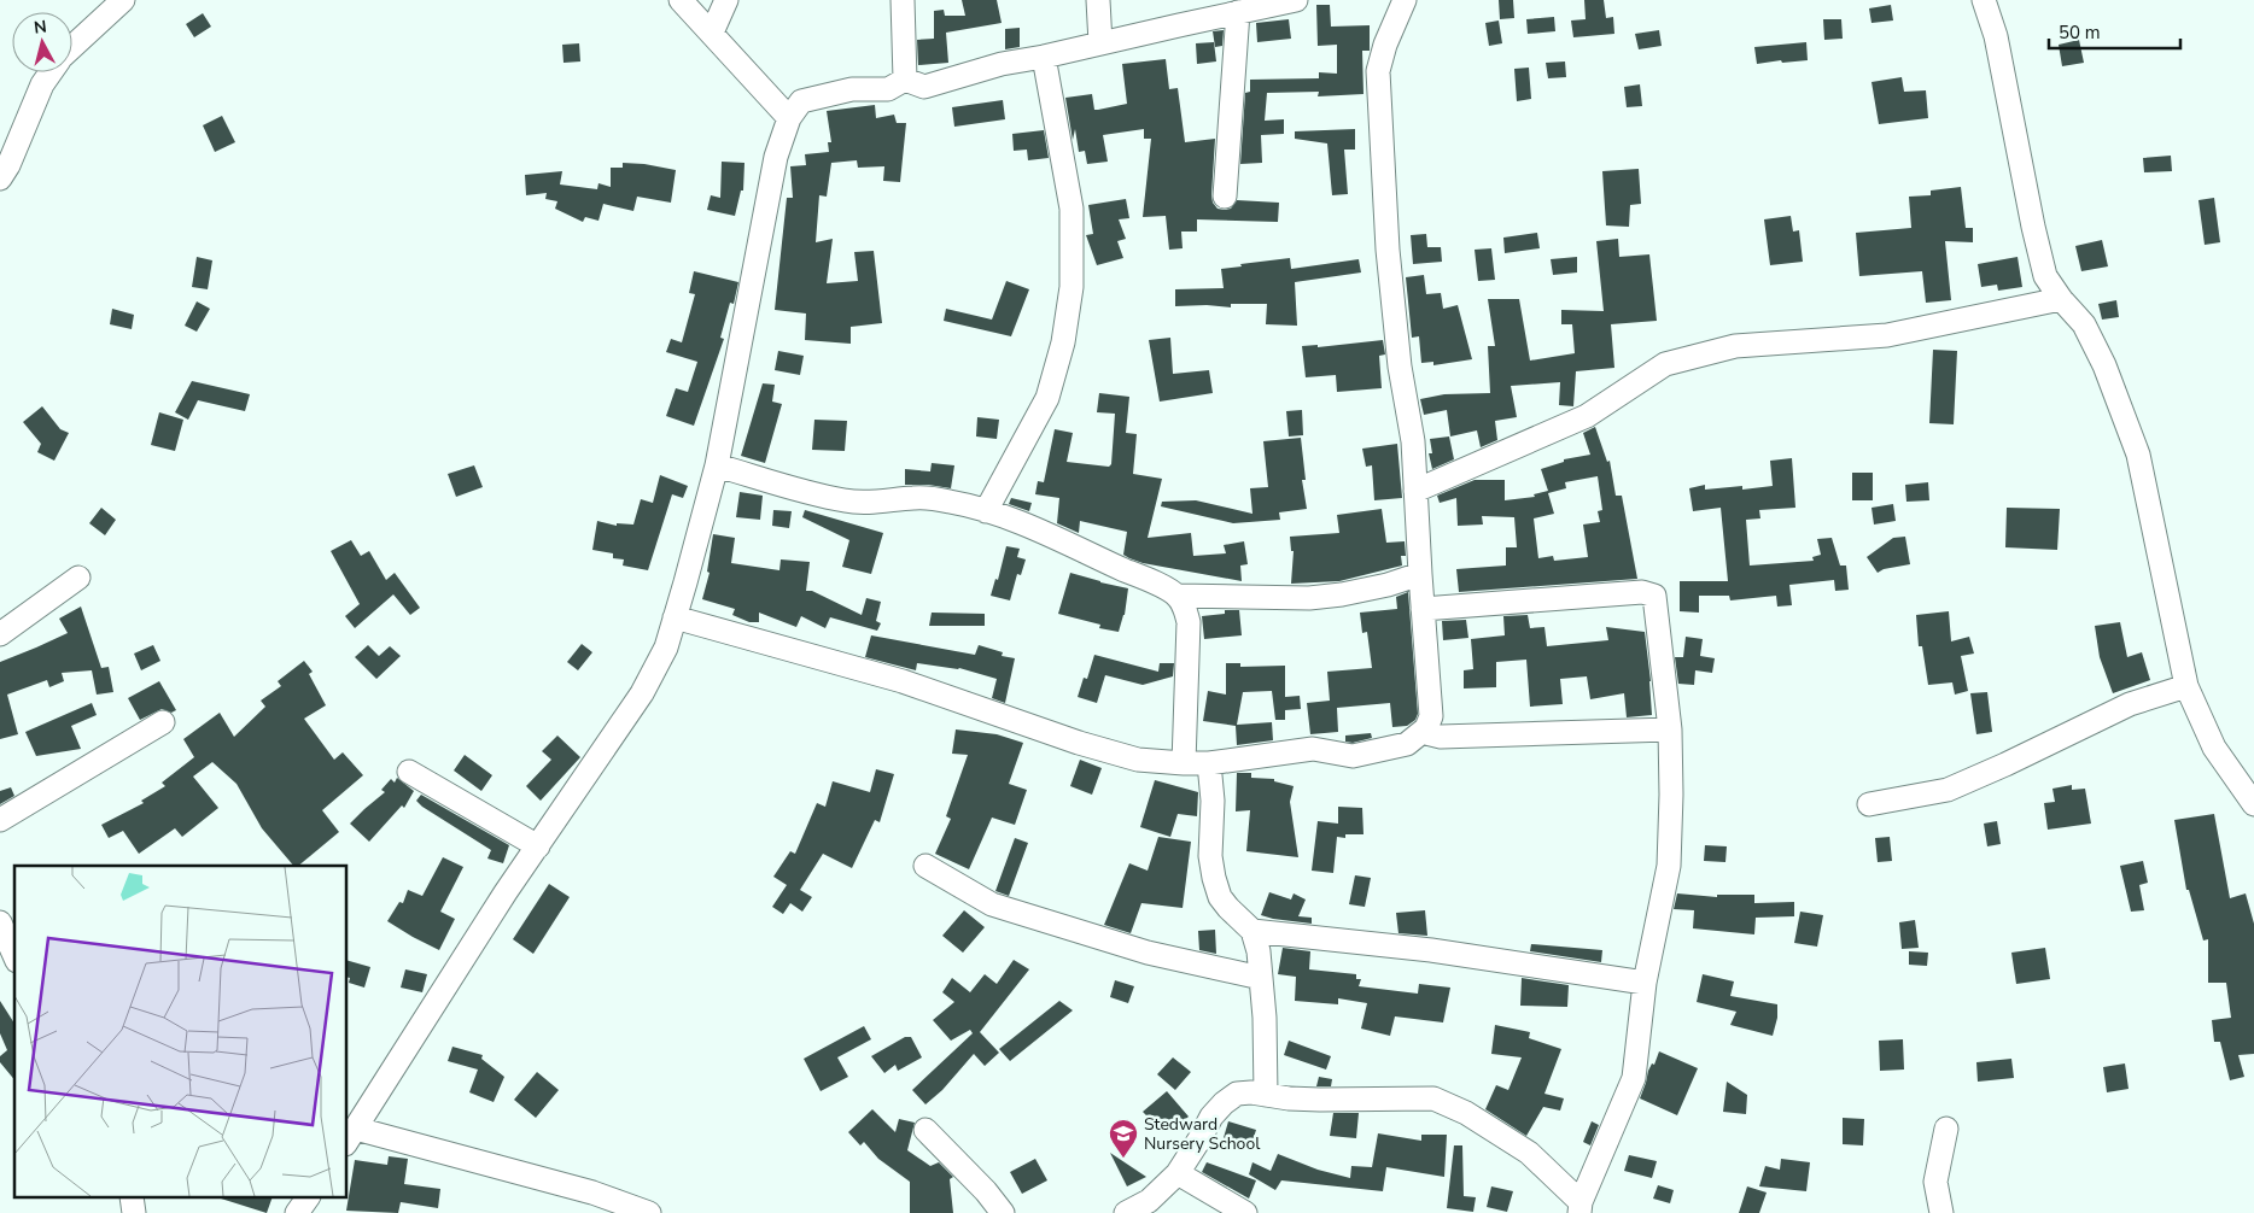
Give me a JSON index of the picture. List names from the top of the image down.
{
  "places": {
    "school or university": ["Stedward Nursery School"]
  },
  "scale_bar": "50 m",
  "north": "top"
}
